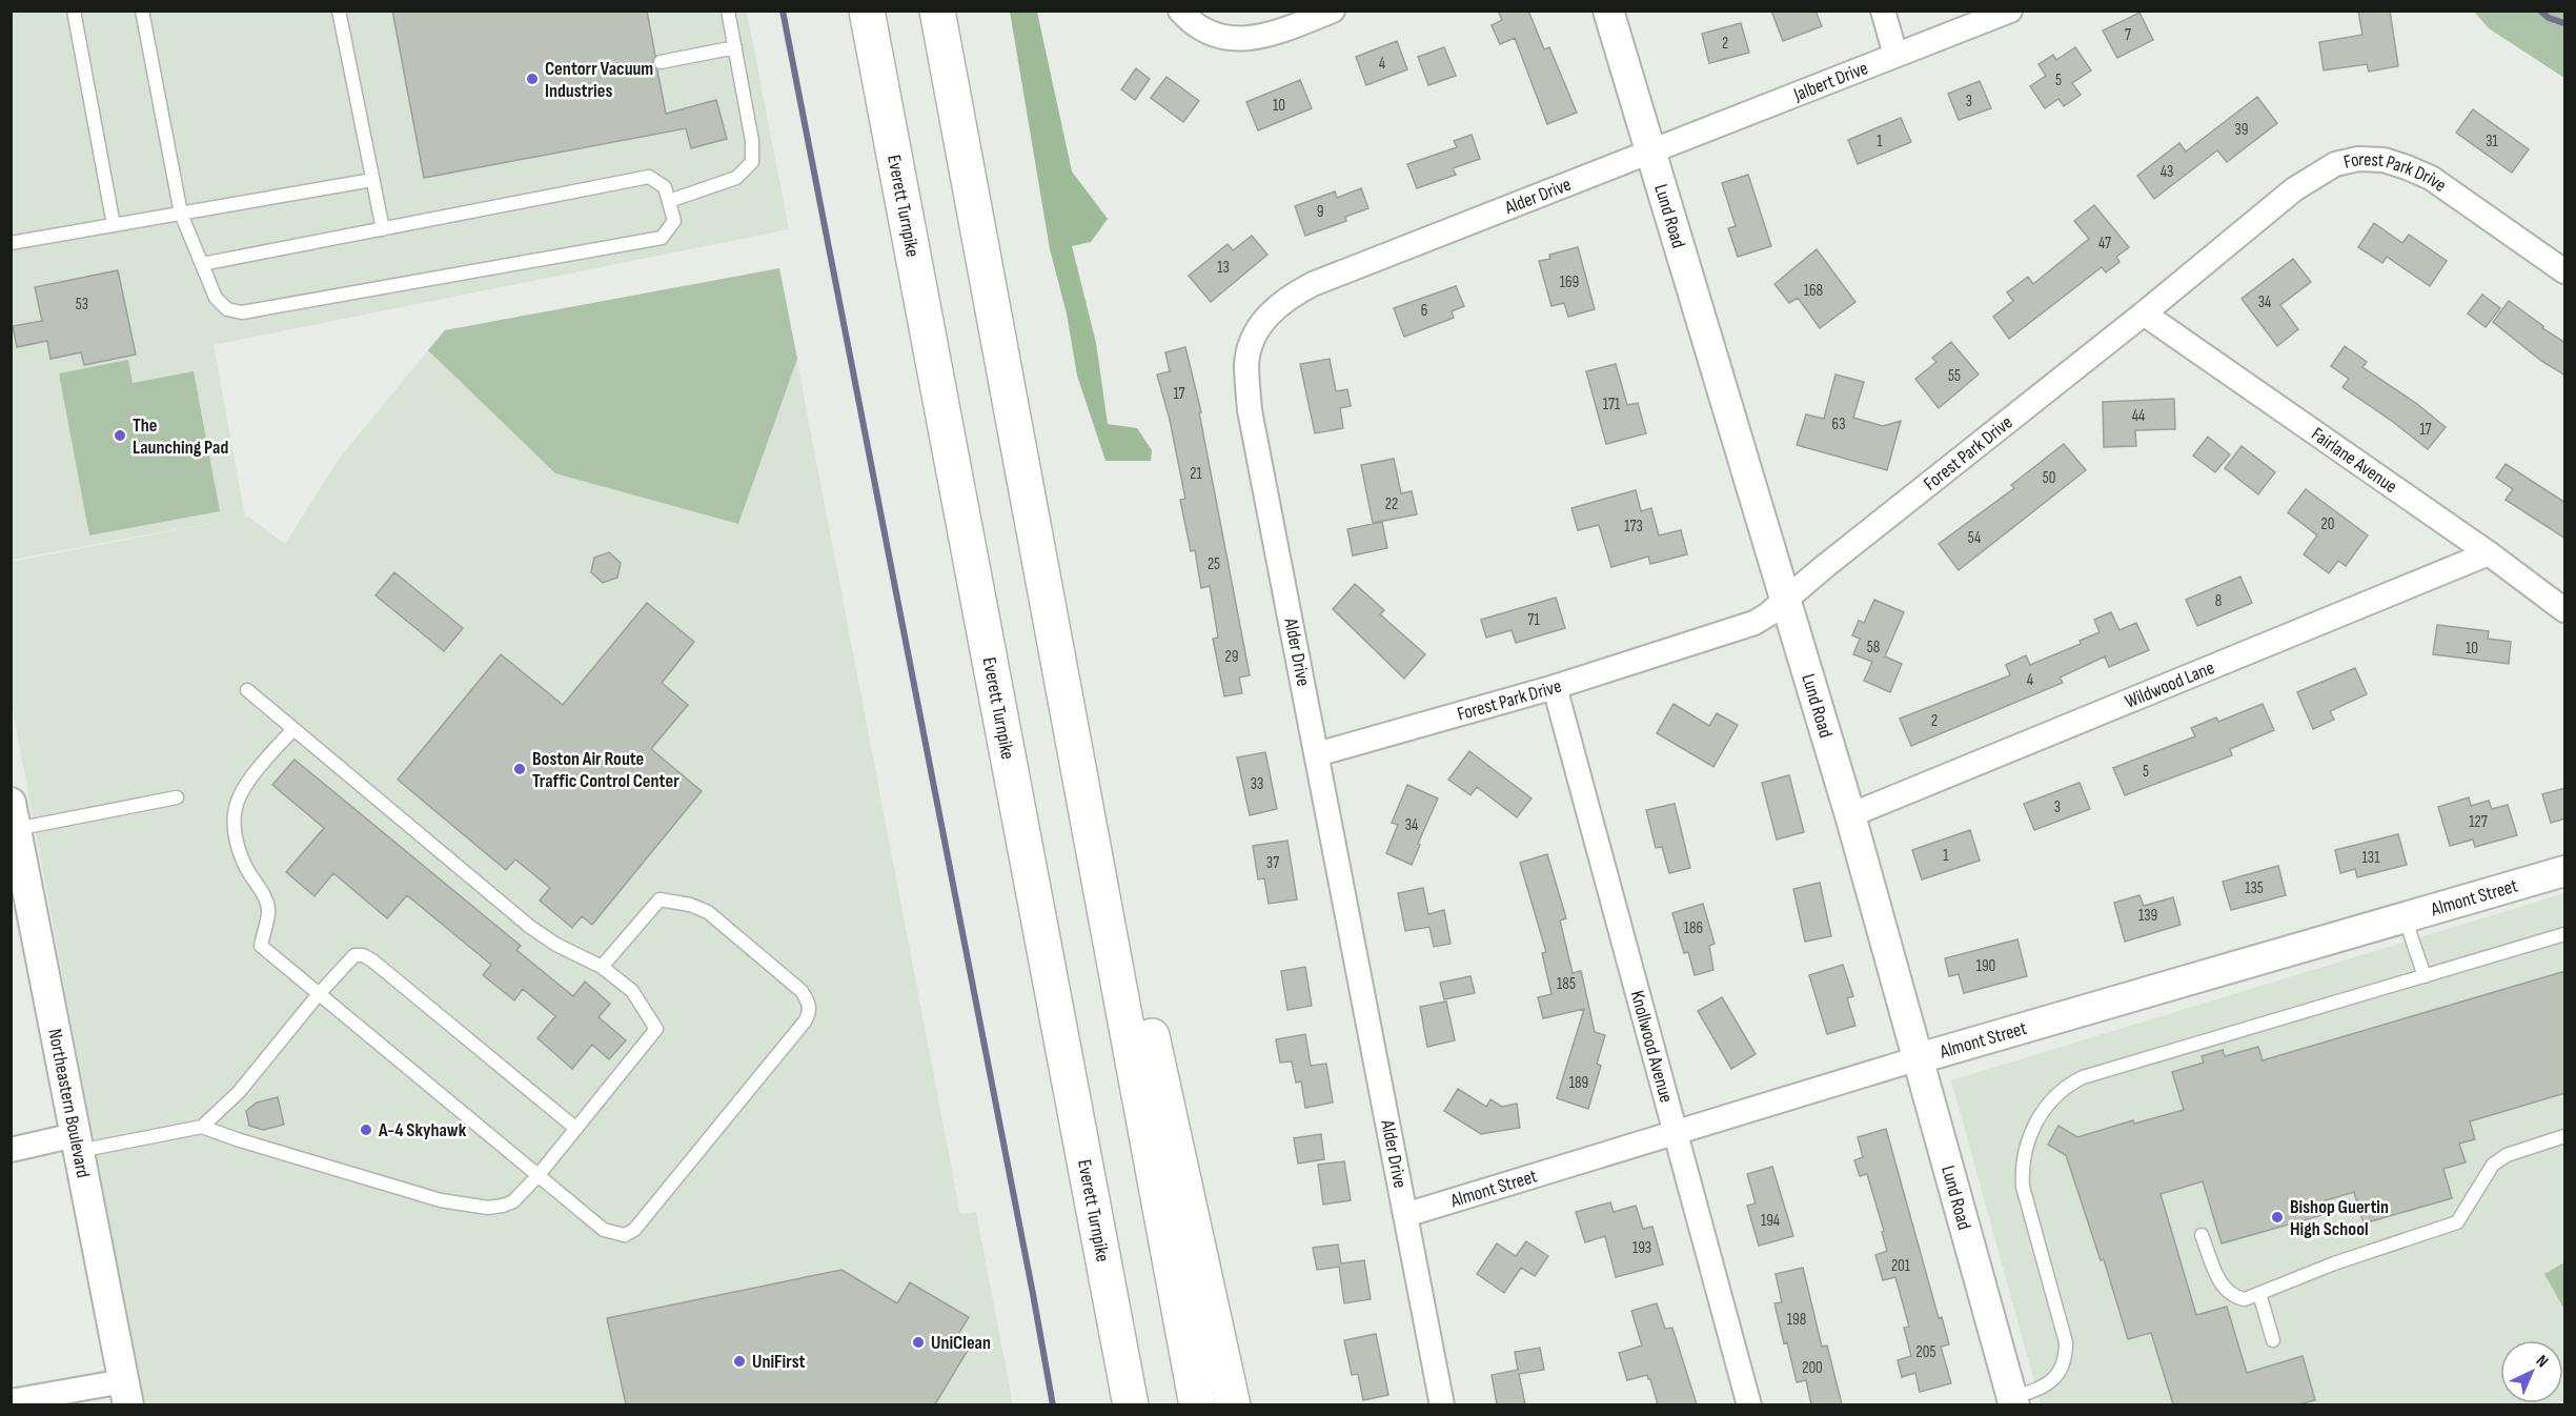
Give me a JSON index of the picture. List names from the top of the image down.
{
  "streets": {
    "highway": ["Everett Turnpike"],
    "street": [
      "Jalbert Drive",
      "Forest Park Drive",
      "Alder Drive",
      "Lund Road",
      "Fairlane Avenue",
      "Wildwood Lane",
      "Almont Street",
      "Knollwood Avenue",
      "Northeastern Boulevard"
    ]
  },
  "crossings": [
    ["Jalbert Drive", "Alder Drive"],
    ["Jalbert Drive", "Lund Road"],
    ["Forest Park Drive", "Alder Drive"],
    ["Forest Park Drive", "Lund Road"],
    ["Forest Park Drive", "Fairlane Avenue"],
    ["Forest Park Drive", "Knollwood Avenue"],
    ["Alder Drive", "Lund Road"],
    ["Alder Drive", "Almont Street"],
    ["Lund Road", "Wildwood Lane"],
    ["Lund Road", "Almont Street"],
    ["Fairlane Avenue", "Wildwood Lane"],
    ["Almont Street", "Knollwood Avenue"]
  ],
  "places": [
    "Centorr Vacuum Industries",
    "The Launching Pad",
    "Boston Air Route Traffic Control Center",
    "A-4 Skyhawk",
    "Bishop Guertin High School",
    "UniClean",
    "UniFirst"
  ],
  "house_numbers": [
    "7",
    "2",
    "4",
    "5",
    "3",
    "10",
    "39",
    "1",
    "31",
    "43",
    "9",
    "47",
    "13",
    "169",
    "168",
    "34",
    "53",
    "6",
    "55",
    "17",
    "171",
    "44",
    "63",
    "17",
    "21",
    "50",
    "22",
    "20",
    "173",
    "54",
    "25",
    "8",
    "71",
    "58",
    "10",
    "29",
    "4",
    "2",
    "5",
    "33",
    "3",
    "127",
    "34",
    "1",
    "131",
    "37",
    "135",
    "139",
    "186",
    "190",
    "185",
    "189",
    "194",
    "193",
    "201",
    "198",
    "205",
    "200"
  ],
  "north": "top right"
}
